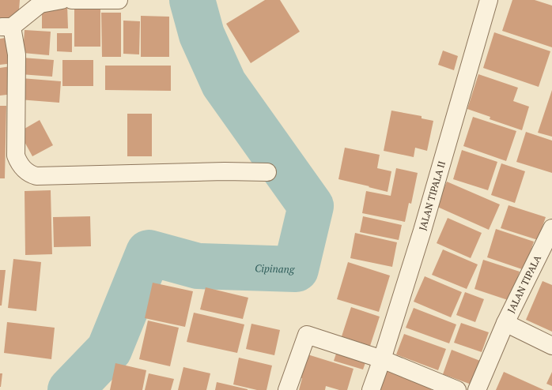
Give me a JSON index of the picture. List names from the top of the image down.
{
  "streets": {
    "street": ["JALAN TIPALA II", "JALAN TIPALA"]
  },
  "water": ["Cipinang"]
}
